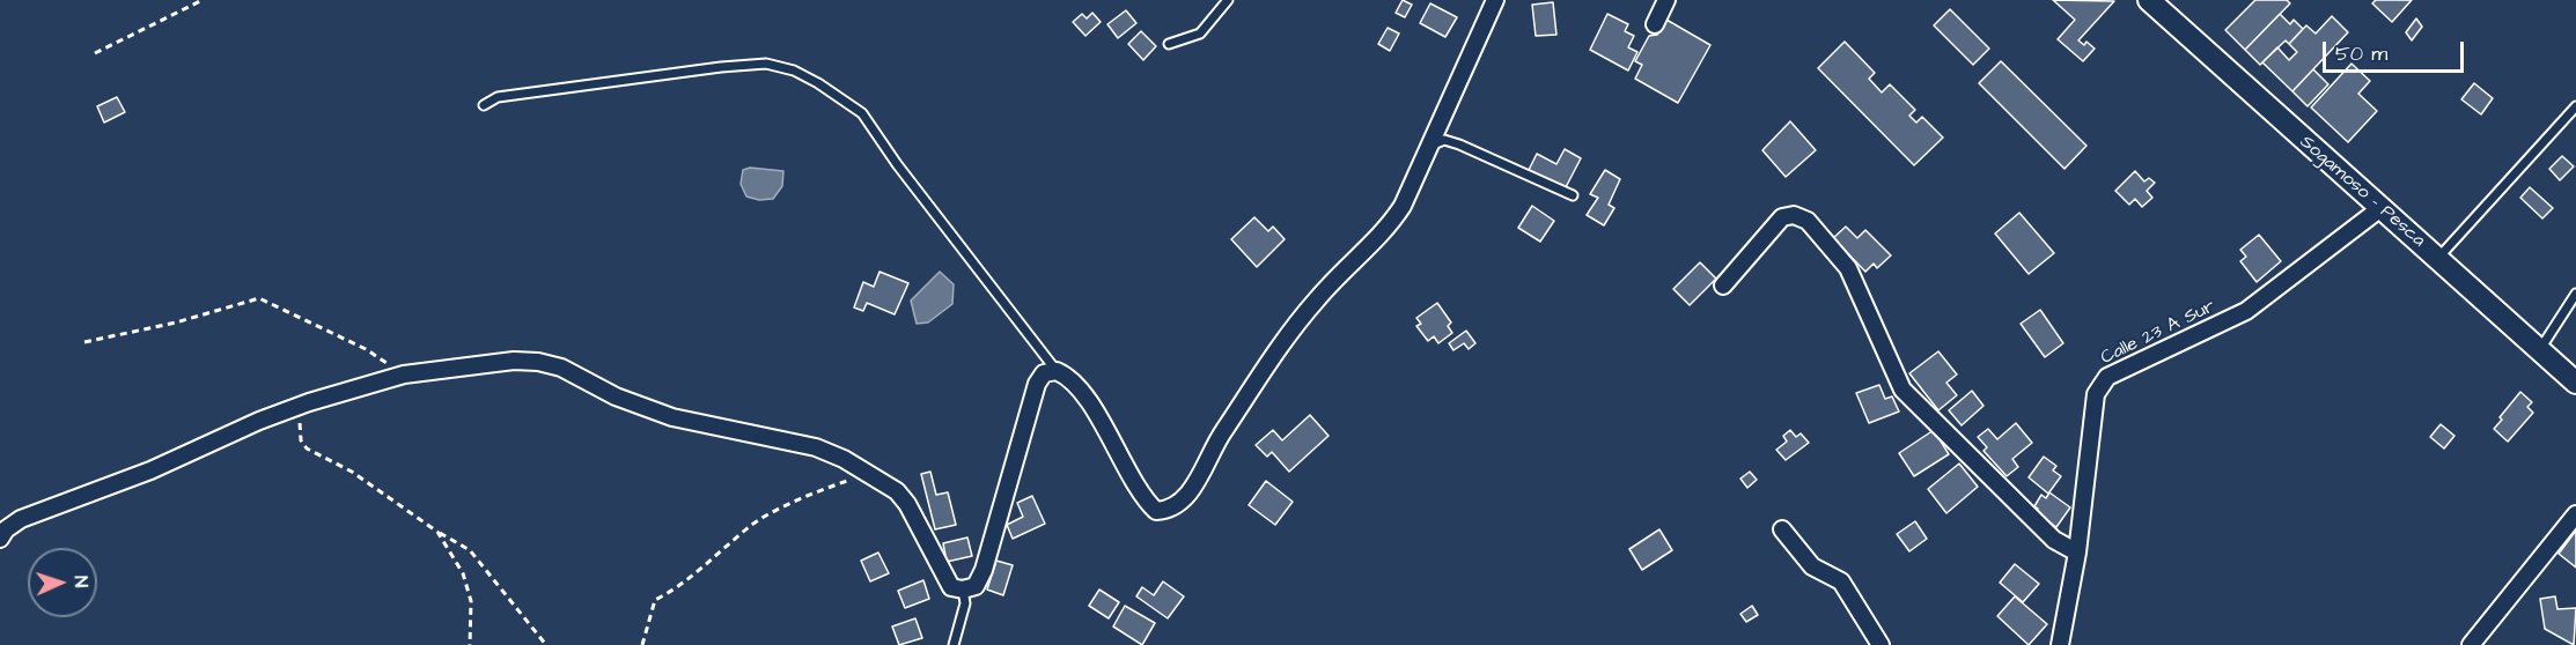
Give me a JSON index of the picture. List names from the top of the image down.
{
  "streets": {
    "main road": ["Sogamoso - Pesca"],
    "street": ["Calle 23 A Sur"]
  },
  "crossings": [
    ["Sogamoso - Pesca", "Calle 23 A Sur"]
  ],
  "scale_bar": "50 m",
  "north": "right"
}
